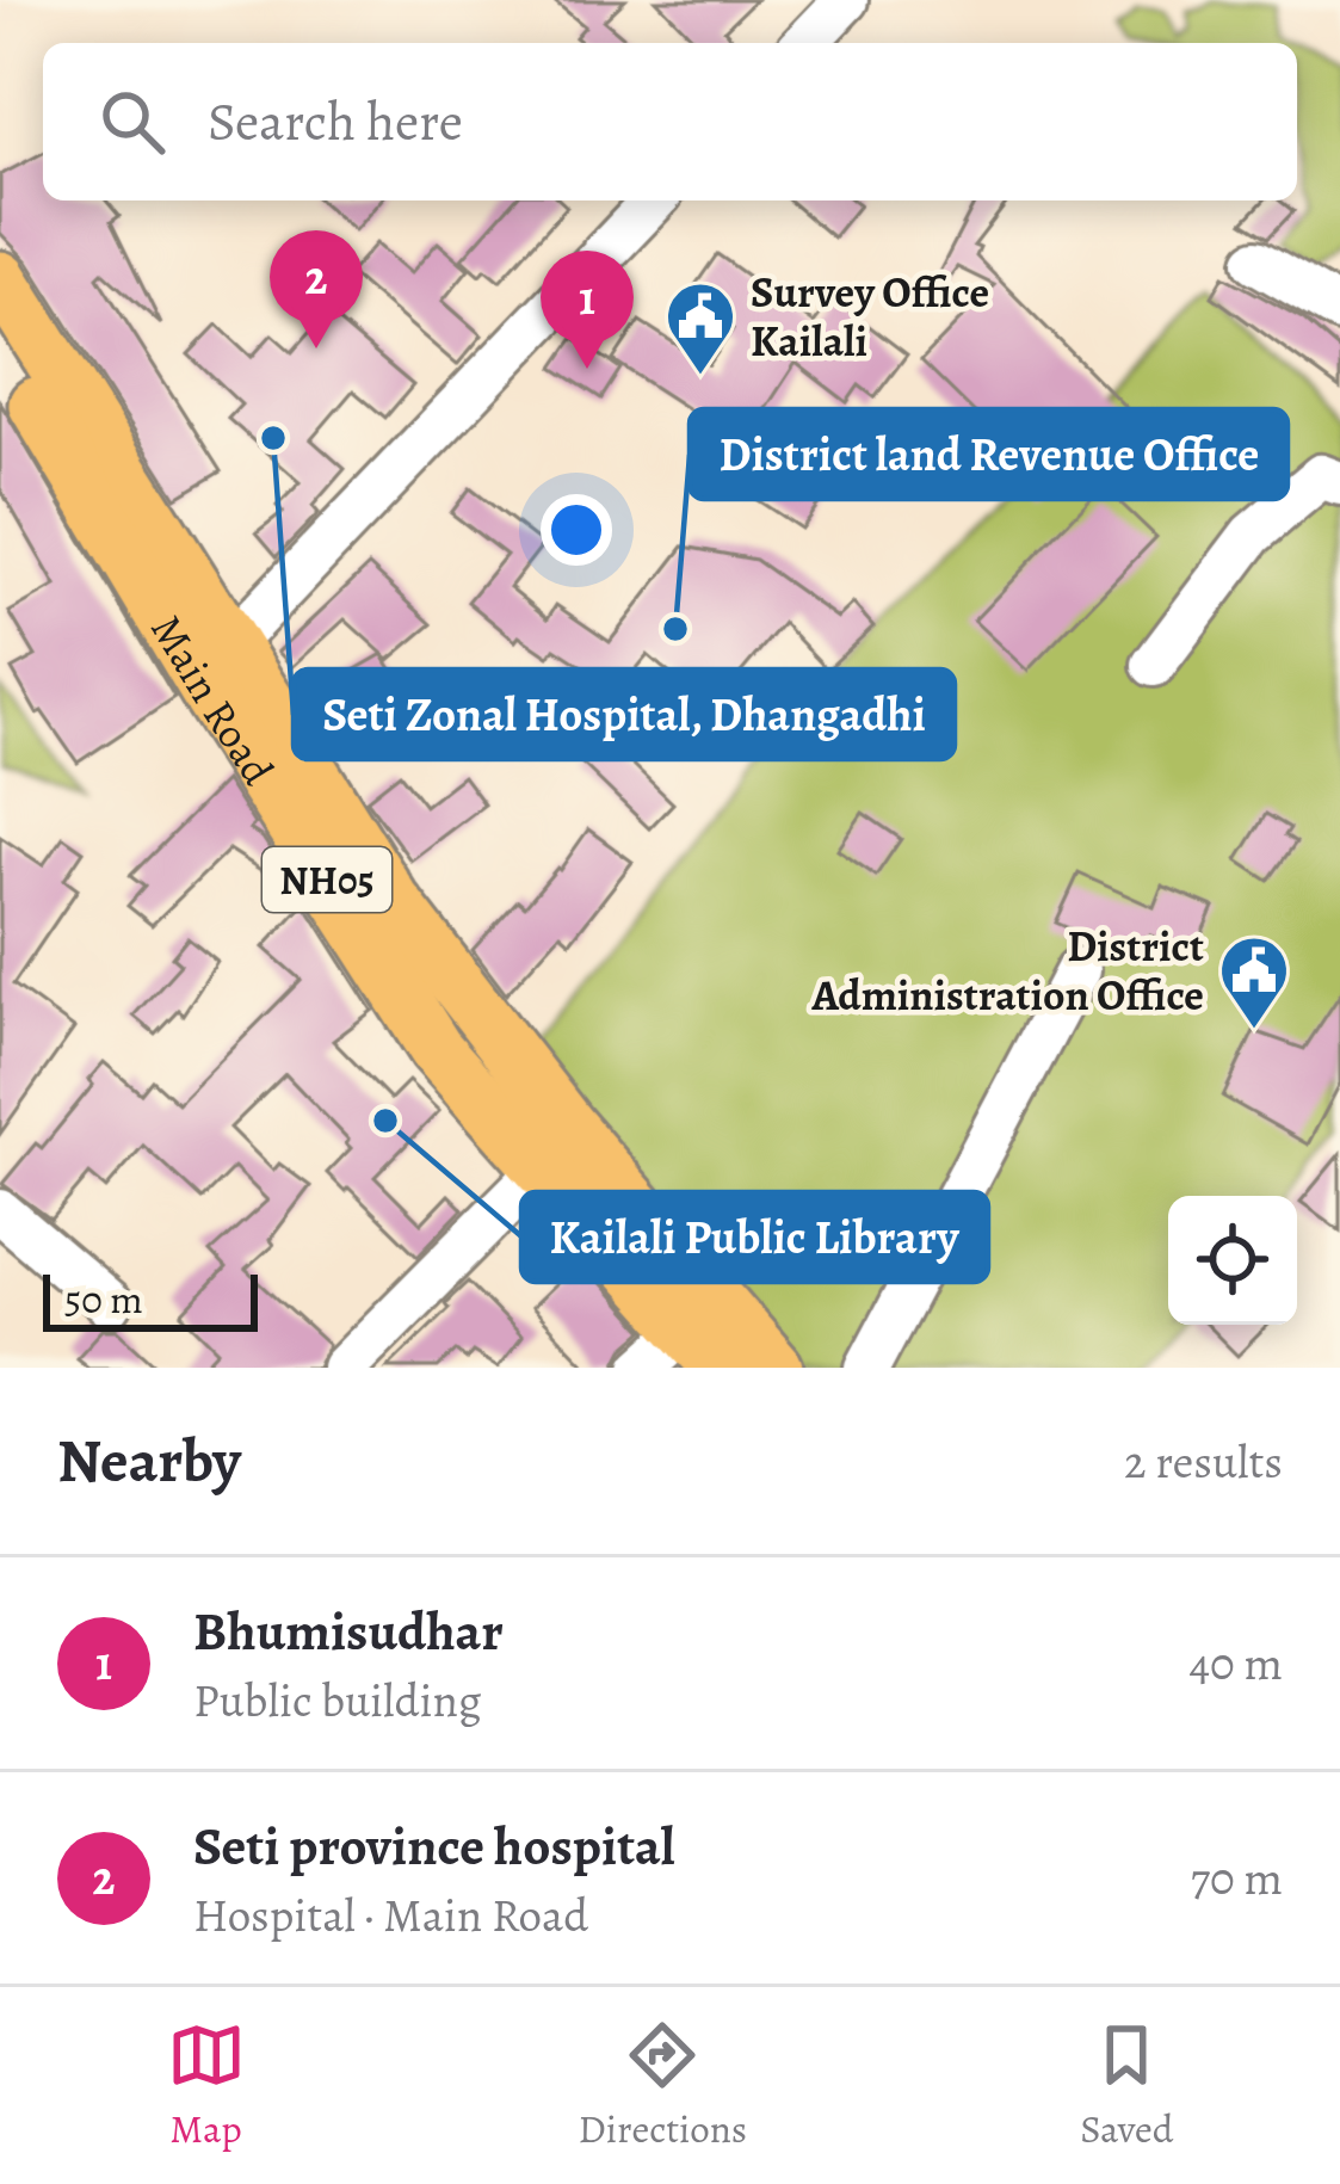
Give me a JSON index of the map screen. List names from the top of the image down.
{
  "streets": {
    "main road": ["Main Road", "NH05"]
  },
  "crossings": [
    ["Main Road", "NH05"]
  ],
  "places": {
    "public building": ["Survey Office Kailali", "District Administration Office"],
    "other": ["Seti Zonal Hospital, Dhangadhi", "District land Revenue Office", "Kailali Public Library"]
  },
  "scale_bar": "50 m",
  "page": {
    "search": "Search here",
    "pins": ["2", "1"],
    "scale": "50 m",
    "heading": ["Nearby", "2 results"],
    "list": [
      {
        "mark": "1",
        "name": "Bhumisudhar",
        "note": "Public building",
        "value": "40 m"
      },
      {
        "mark": "2",
        "name": "Seti province hospital",
        "note": "Hospital · Main Road",
        "value": "70 m"
      }
    ],
    "nav": ["Map", "Directions", "Saved"]
  }
}
